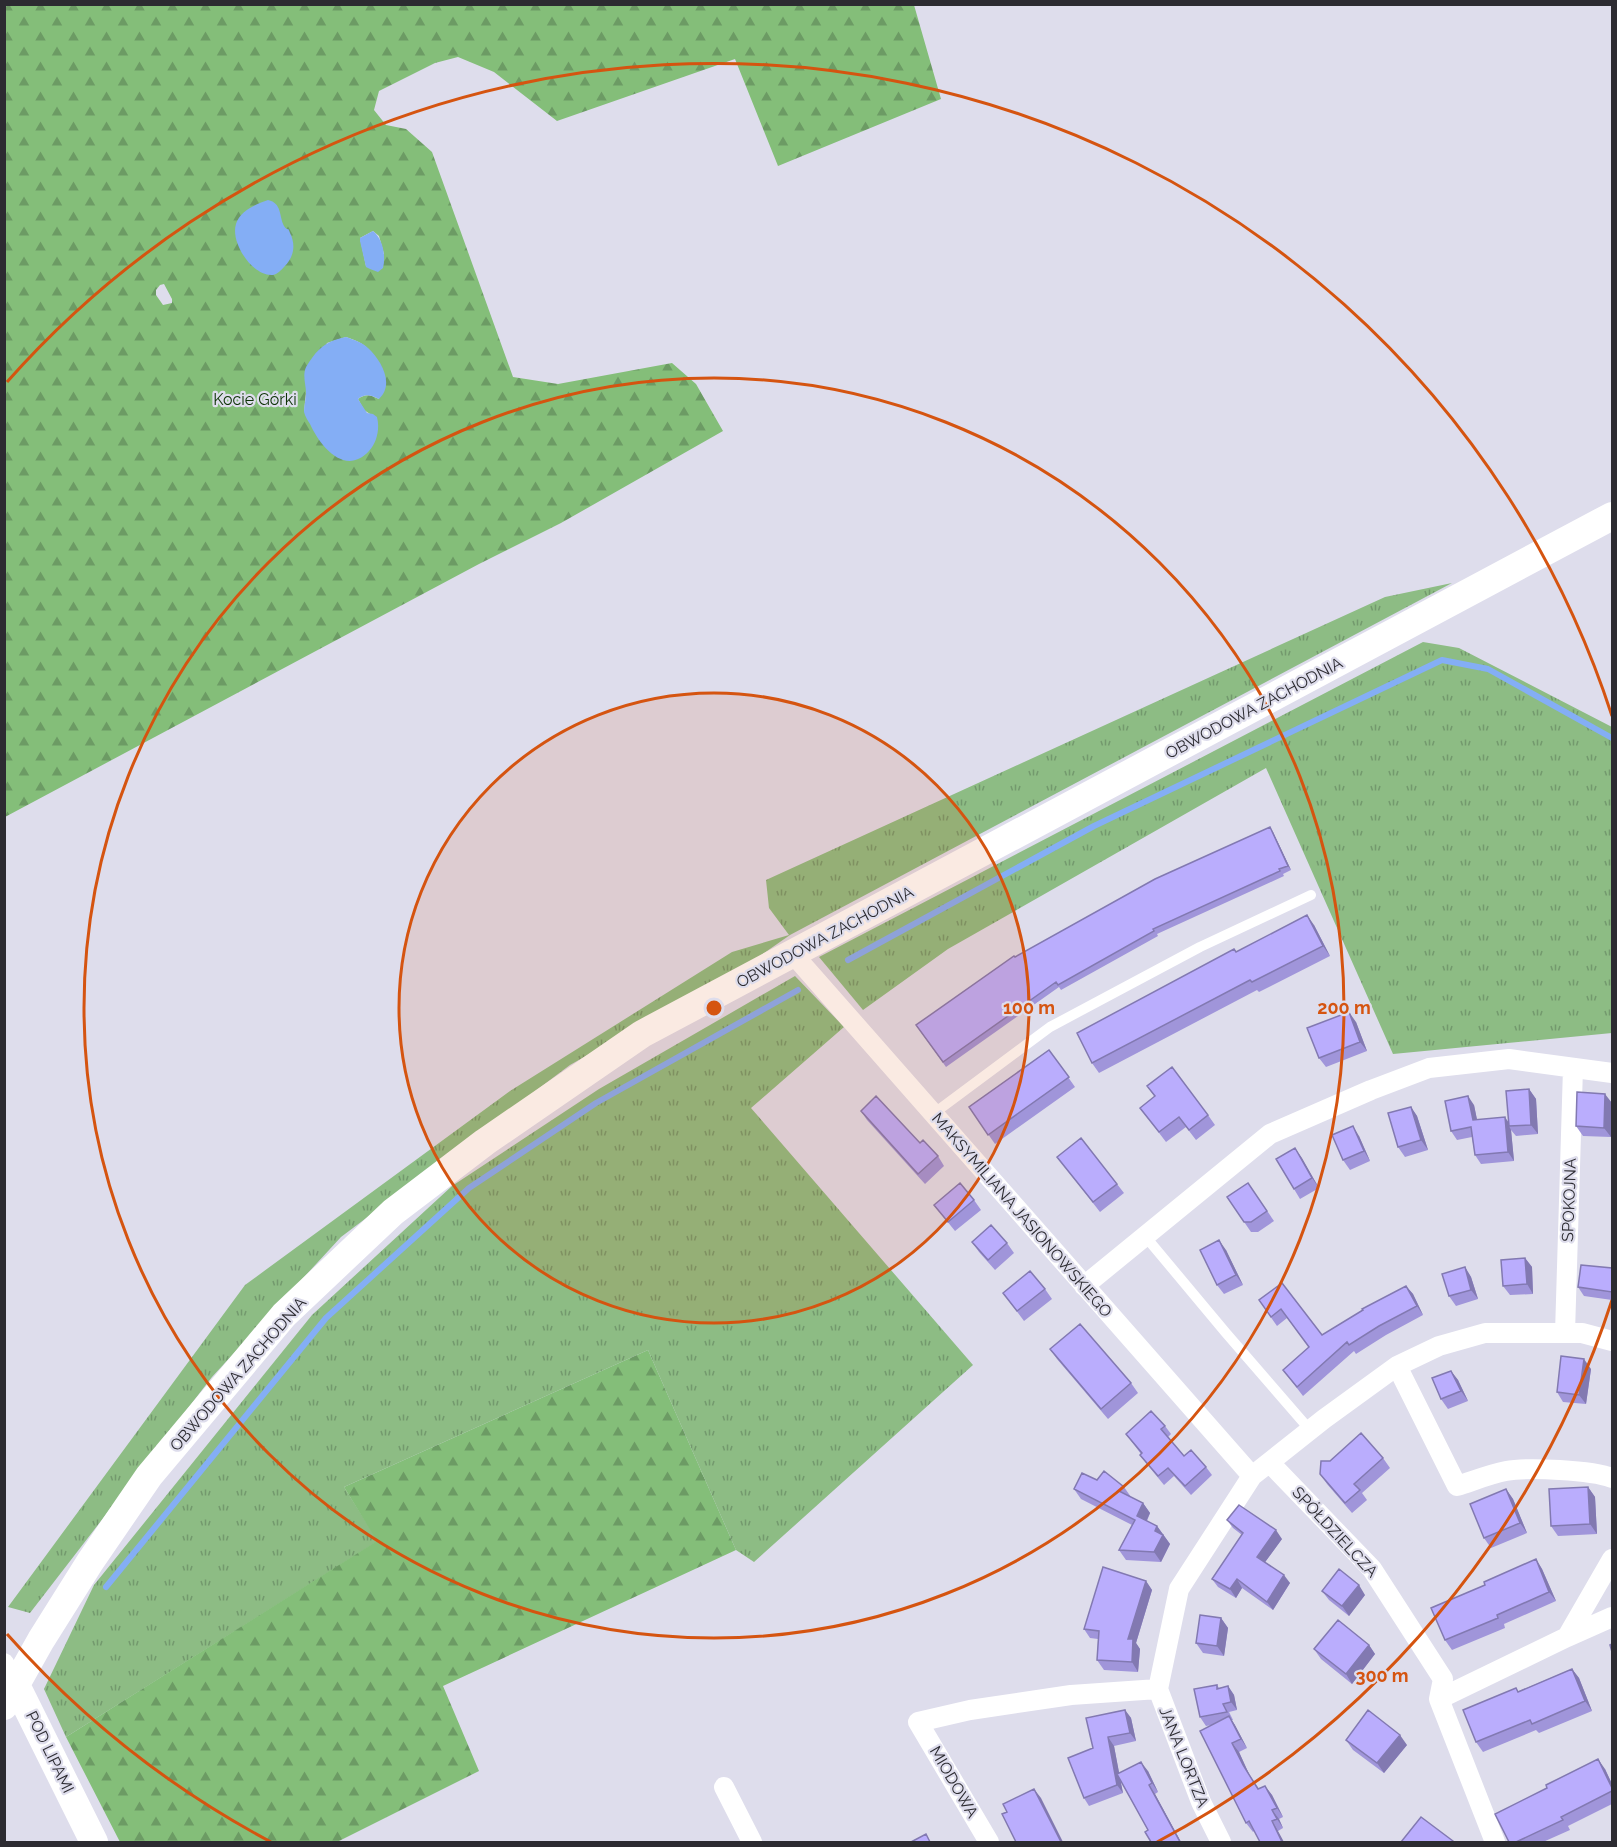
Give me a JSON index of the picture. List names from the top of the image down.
{
  "streets": {
    "main road": ["OBWODOWA ZACHODNIA", "POD LIPAMI"],
    "street": [
      "SPOKOJNA",
      "MAKSYMILIANA JASIONOWSKIEGO",
      "SPÓŁDZIELCZA",
      "JANA LORTZA",
      "MIODOWA"
    ]
  },
  "crossings": [
    ["OBWODOWA ZACHODNIA", "MAKSYMILIANA JASIONOWSKIEGO"],
    ["OBWODOWA ZACHODNIA", "POD LIPAMI"],
    ["MAKSYMILIANA JASIONOWSKIEGO", "JANA LORTZA"],
    ["JANA LORTZA", "MIODOWA"]
  ],
  "parks": ["Kocie Górki"],
  "rings": ["100 m", "200 m", "300 m"]
}
